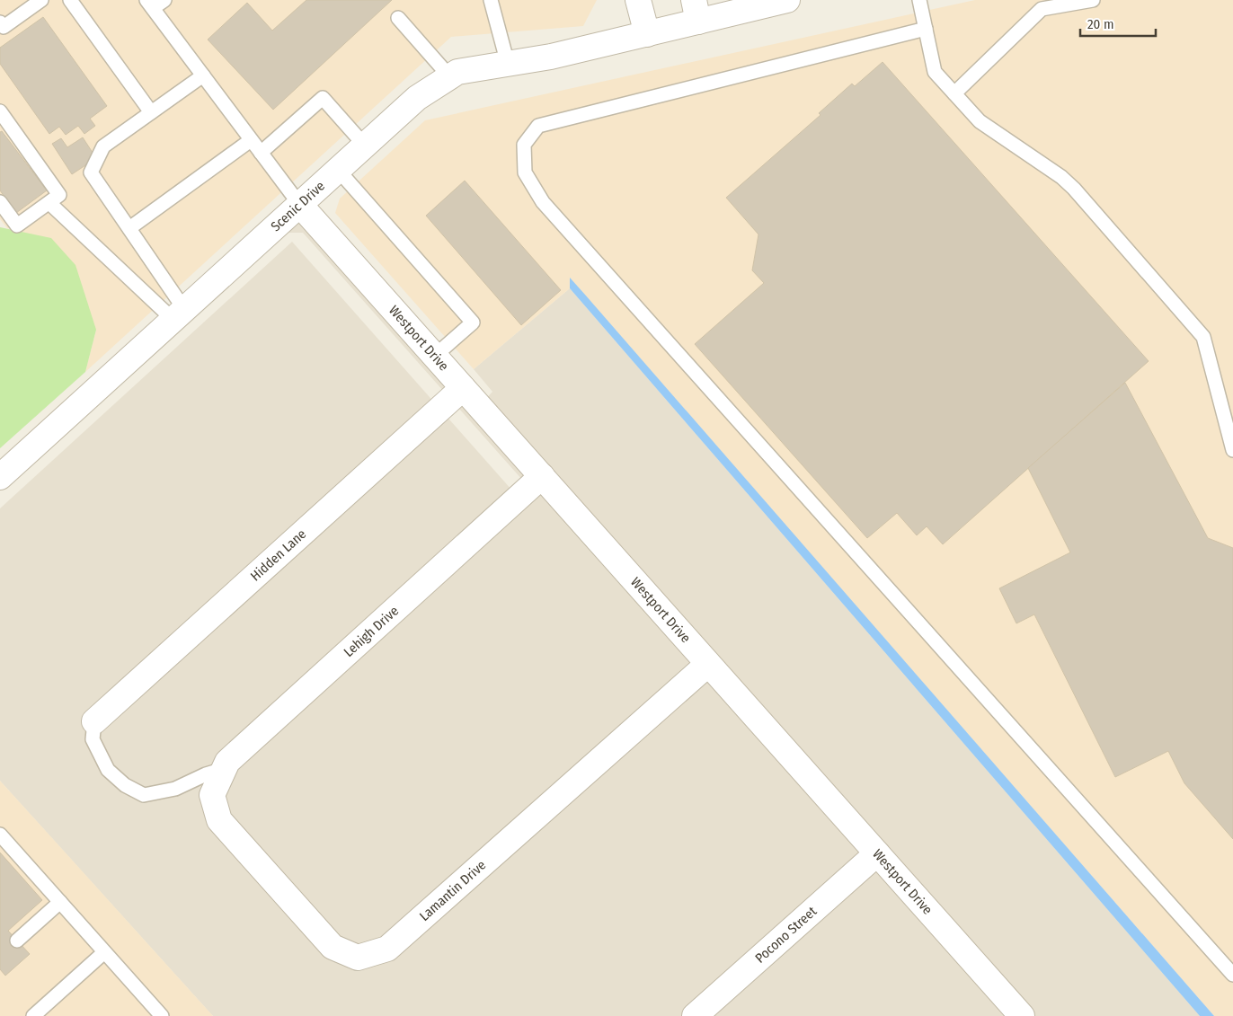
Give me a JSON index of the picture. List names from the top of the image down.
{
  "streets": {
    "street": [
      "Scenic Drive",
      "Westport Drive",
      "Hidden Lane",
      "Lehigh Drive",
      "Lamantin Drive",
      "Pocono Street"
    ]
  },
  "crossings": [
    ["Scenic Drive", "Westport Drive"],
    ["Westport Drive", "Hidden Lane"],
    ["Westport Drive", "Lehigh Drive"],
    ["Westport Drive", "Lamantin Drive"],
    ["Westport Drive", "Pocono Street"],
    ["Lehigh Drive", "Lamantin Drive"]
  ],
  "scale_bar": "20 m"
}
